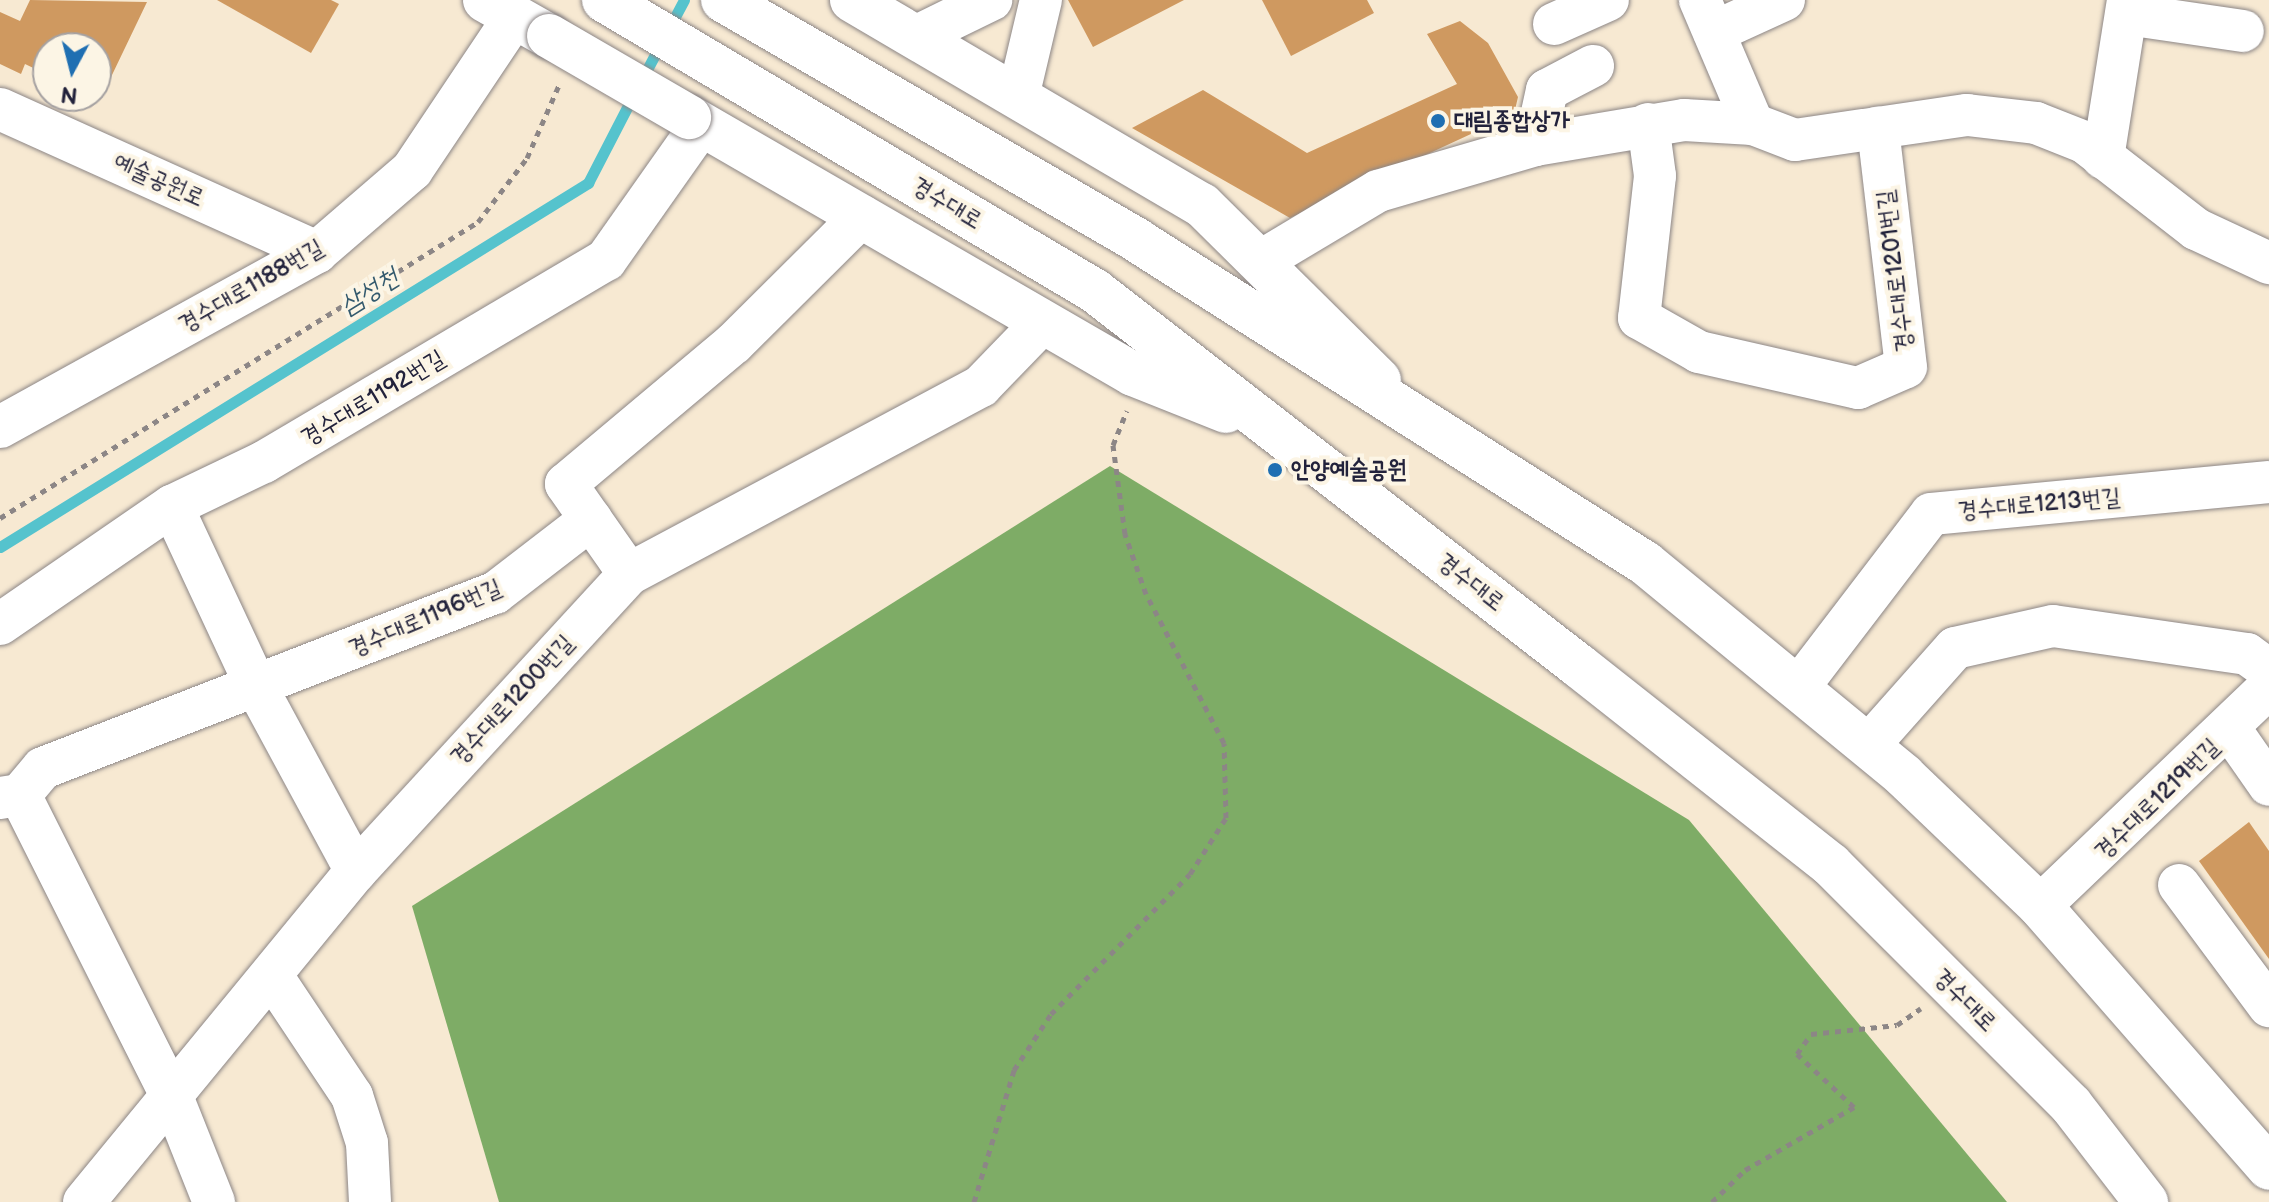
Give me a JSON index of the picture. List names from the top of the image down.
{
  "streets": {
    "main road": ["경수대로"],
    "street": [
      "예술공원로",
      "경수대로1201번길",
      "경수대로1188번길",
      "경수대로1192번길",
      "경수대로1213번길",
      "경수대로1196번길",
      "경수대로1200번길",
      "경수대로1219번길"
    ]
  },
  "crossings": [
    ["예술공원로", "경수대로1188번길"],
    ["경수대로1196번길", "경수대로1200번길"]
  ],
  "water": ["삼성천"],
  "places": ["대림종합상가", "안양예술공원"],
  "north": "bottom"
}
